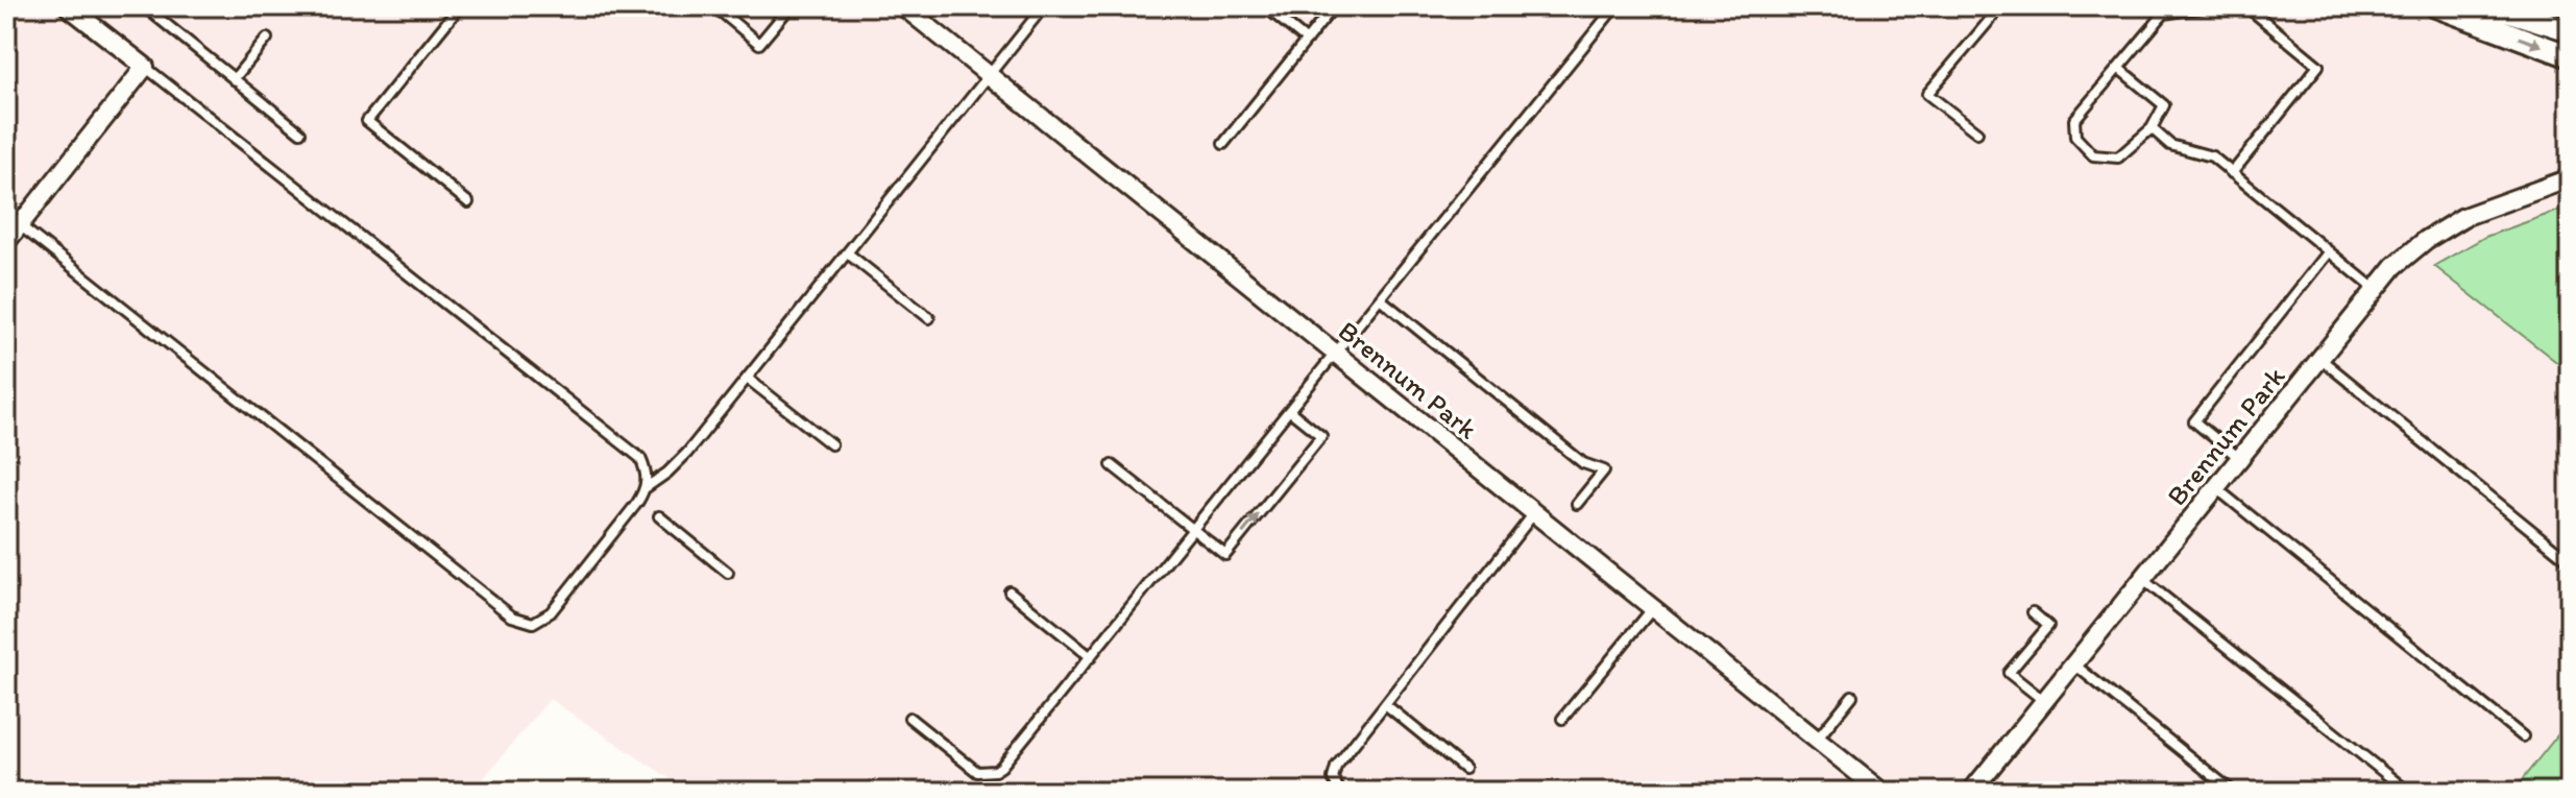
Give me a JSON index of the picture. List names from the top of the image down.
{
  "streets": {
    "street": ["Brennum Park"]
  }
}
